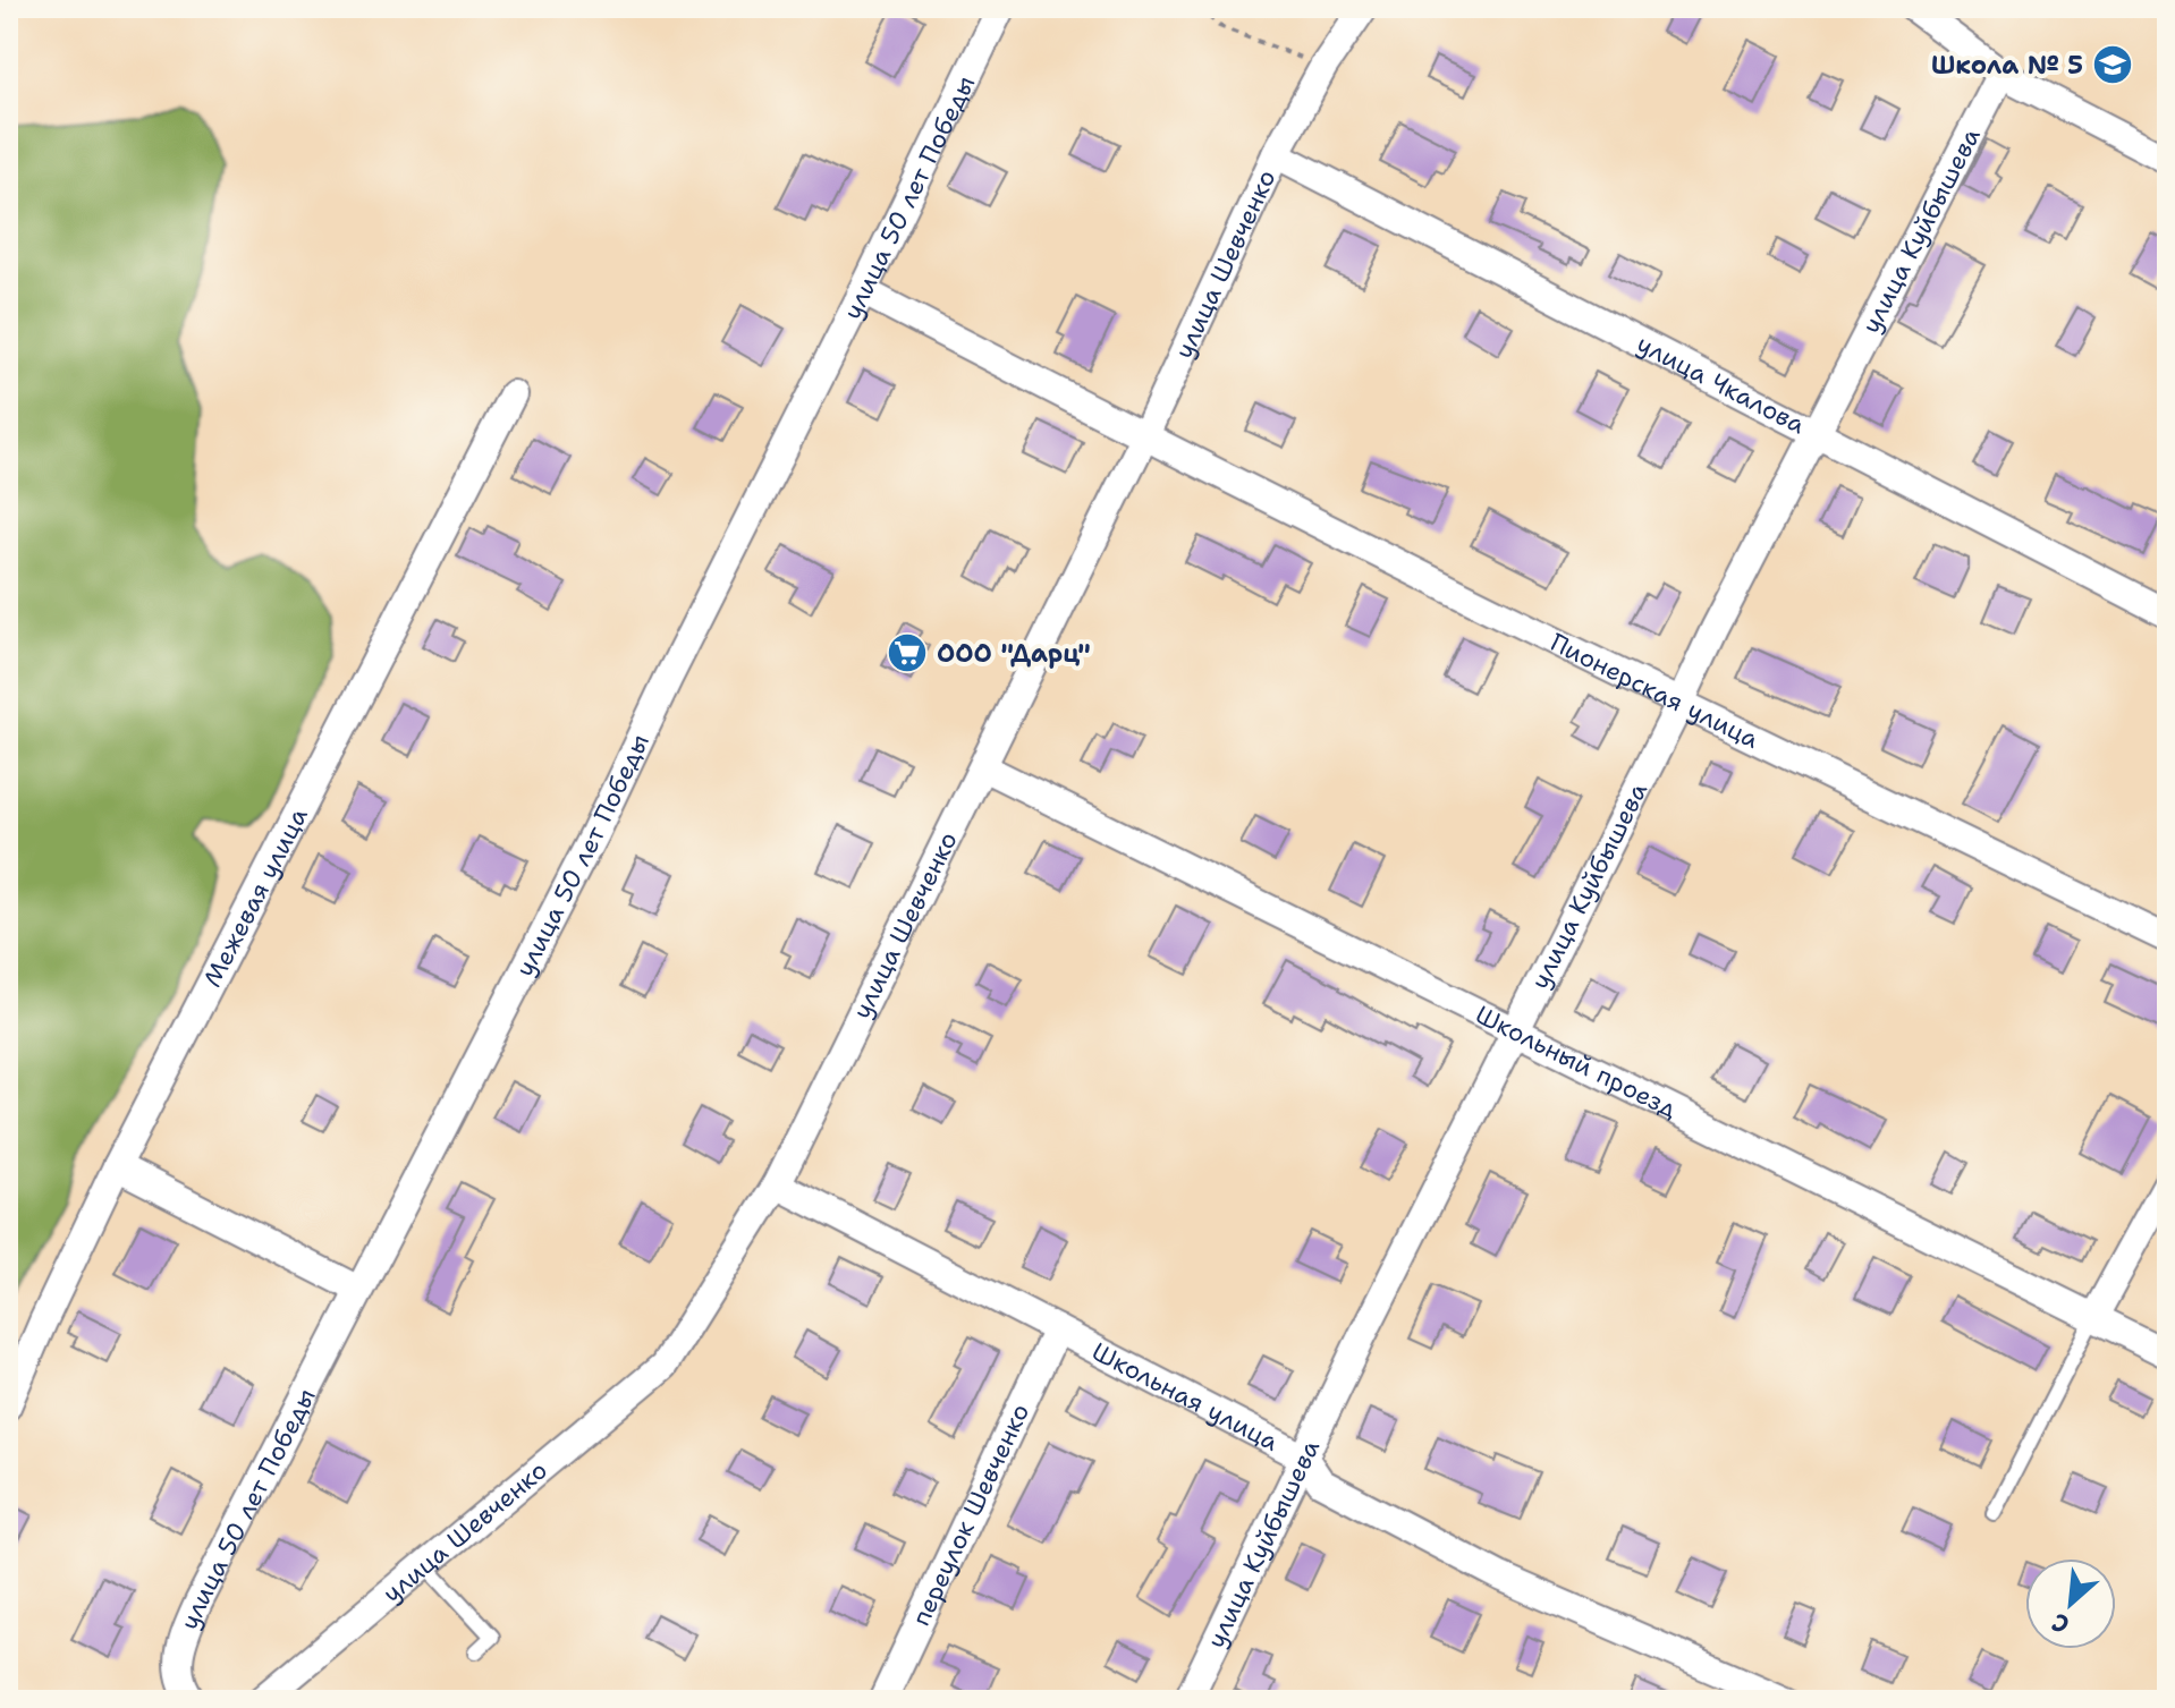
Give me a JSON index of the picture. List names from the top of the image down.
{
  "streets": {
    "street": [
      "улица 50 лет Победы",
      "улица Куйбышева",
      "улица Шевченко",
      "улица Чкалова",
      "Пионерская улица",
      "Межевая улица",
      "Школьный проезд",
      "Школьная улица",
      "переулок Шевченко"
    ]
  },
  "crossings": [
    ["улица 50 лет Победы", "Пионерская улица"],
    ["улица Куйбышева", "улица Чкалова"],
    ["улица Куйбышева", "Пионерская улица"],
    ["улица Куйбышева", "Школьный проезд"],
    ["улица Куйбышева", "Школьная улица"],
    ["улица Шевченко", "улица Чкалова"],
    ["улица Шевченко", "Пионерская улица"],
    ["улица Шевченко", "Школьный проезд"],
    ["улица Шевченко", "Школьная улица"],
    ["Школьная улица", "переулок Шевченко"]
  ],
  "places": {
    "school or university": ["Школа № 5"],
    "supermarket": ["ООО \"Дарц\""]
  },
  "north": "bottom left"
}
